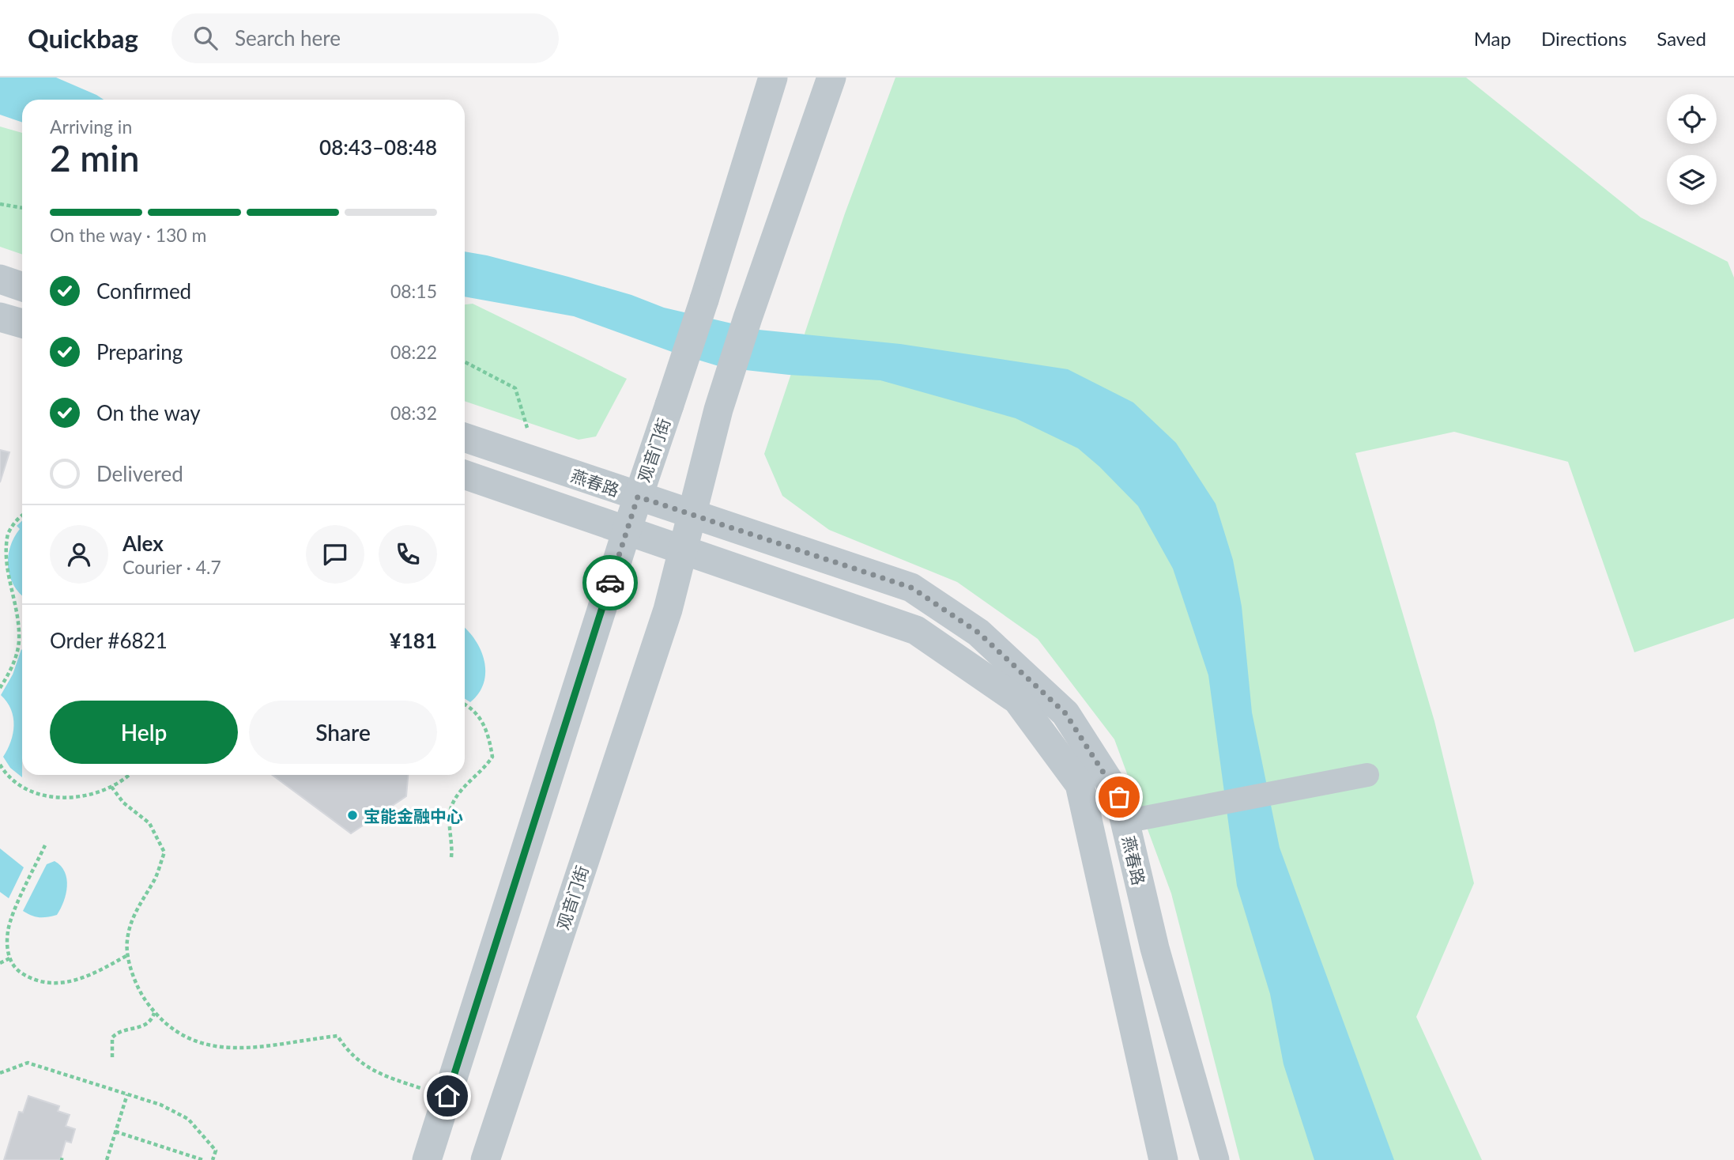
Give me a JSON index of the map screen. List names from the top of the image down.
{
  "streets": {
    "street": ["观音门街", "燕春路"]
  },
  "crossings": [
    ["观音门街", "燕春路"]
  ],
  "places": ["宝能金融中心"],
  "page": {
    "header": "Quickbag",
    "search": "Search here",
    "nav": ["Map", "Directions", "Saved"],
    "heading": ["2 min", "Arriving in", "08:43–08:48"],
    "panel": [
      "Alex",
      "Courier · 4.7",
      "Order #6821",
      "¥181"
    ],
    "bar": "On the way · 130 m",
    "list": [
      ["Confirmed", "08:15"],
      ["Preparing", "08:22"],
      ["On the way", "08:32"],
      "Delivered"
    ],
    "buttons": ["Help", "Share"]
  }
}
